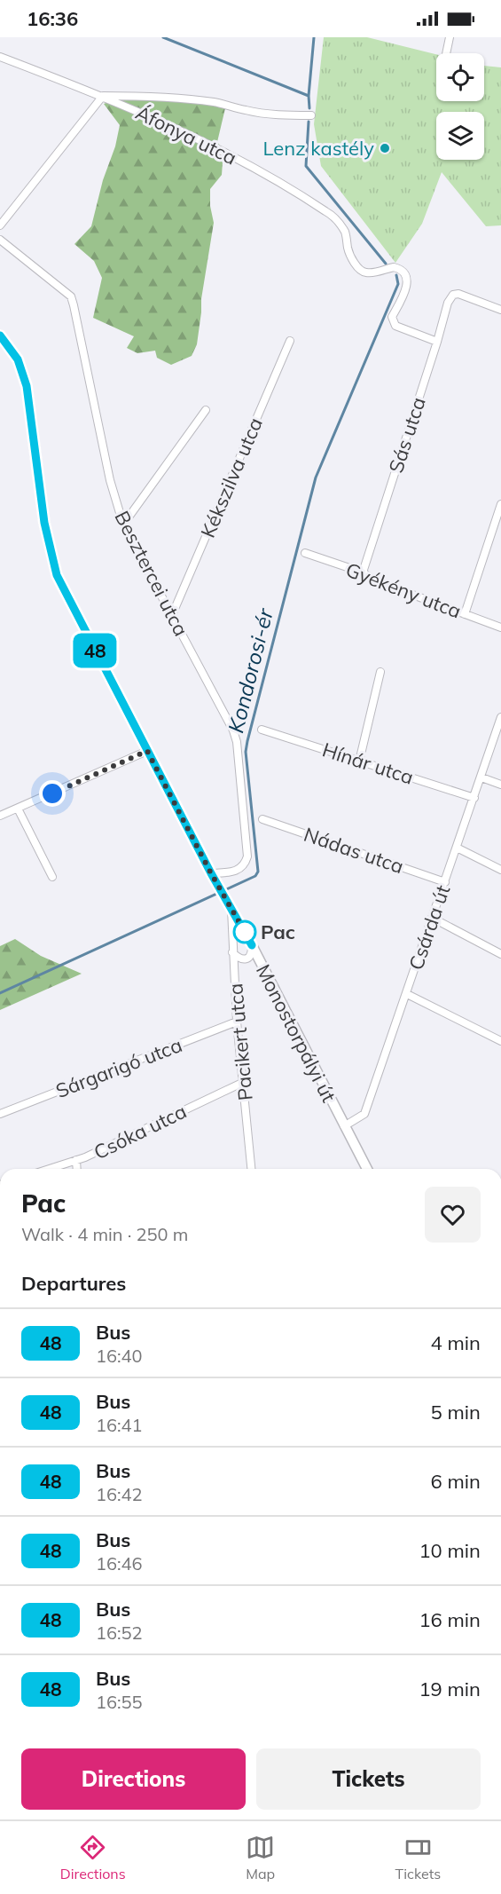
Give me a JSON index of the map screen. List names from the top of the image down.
{
  "streets": {
    "street": [
      "Áfonya utca",
      "Sás utca",
      "Kékszilva utca",
      "Besztercei utca",
      "Gyékény utca",
      "Hínár utca",
      "Nádas utca",
      "Csárda út",
      "Monostorpályi út",
      "Pacikert utca",
      "Sárgarigó utca",
      "Csóka utca"
    ]
  },
  "crossings": [
    ["Áfonya utca", "Sás utca"],
    ["Sás utca", "Gyékény utca"],
    ["Kékszilva utca", "Besztercei utca"],
    ["Besztercei utca", "Monostorpályi út"],
    ["Hínár utca", "Csárda út"],
    ["Nádas utca", "Csárda út"],
    ["Csárda út", "Monostorpályi út"],
    ["Monostorpályi út", "Pacikert utca"],
    ["Pacikert utca", "Sárgarigó utca"],
    ["Pacikert utca", "Csóka utca"]
  ],
  "water": ["Kondorosi-ér"],
  "places": ["Lenz kastély", "Pac"],
  "lines": ["bus line 48"],
  "page": {
    "status": "16:36",
    "on_map": "48",
    "heading": [
      ["Pac", "Walk · 4 min · 250 m"],
      "Departures"
    ],
    "list": [
      {
        "mark": "48",
        "name": "Bus",
        "note": "16:40",
        "value": "4 min"
      },
      {
        "mark": "48",
        "name": "Bus",
        "note": "16:41",
        "value": "5 min"
      },
      {
        "mark": "48",
        "name": "Bus",
        "note": "16:42",
        "value": "6 min"
      },
      {
        "mark": "48",
        "name": "Bus",
        "note": "16:46",
        "value": "10 min"
      },
      {
        "mark": "48",
        "name": "Bus",
        "note": "16:52",
        "value": "16 min"
      },
      {
        "mark": "48",
        "name": "Bus",
        "note": "16:55",
        "value": "19 min"
      }
    ],
    "buttons": ["Directions", "Tickets"],
    "tabs": ["Directions", "Map", "Tickets"]
  }
}
